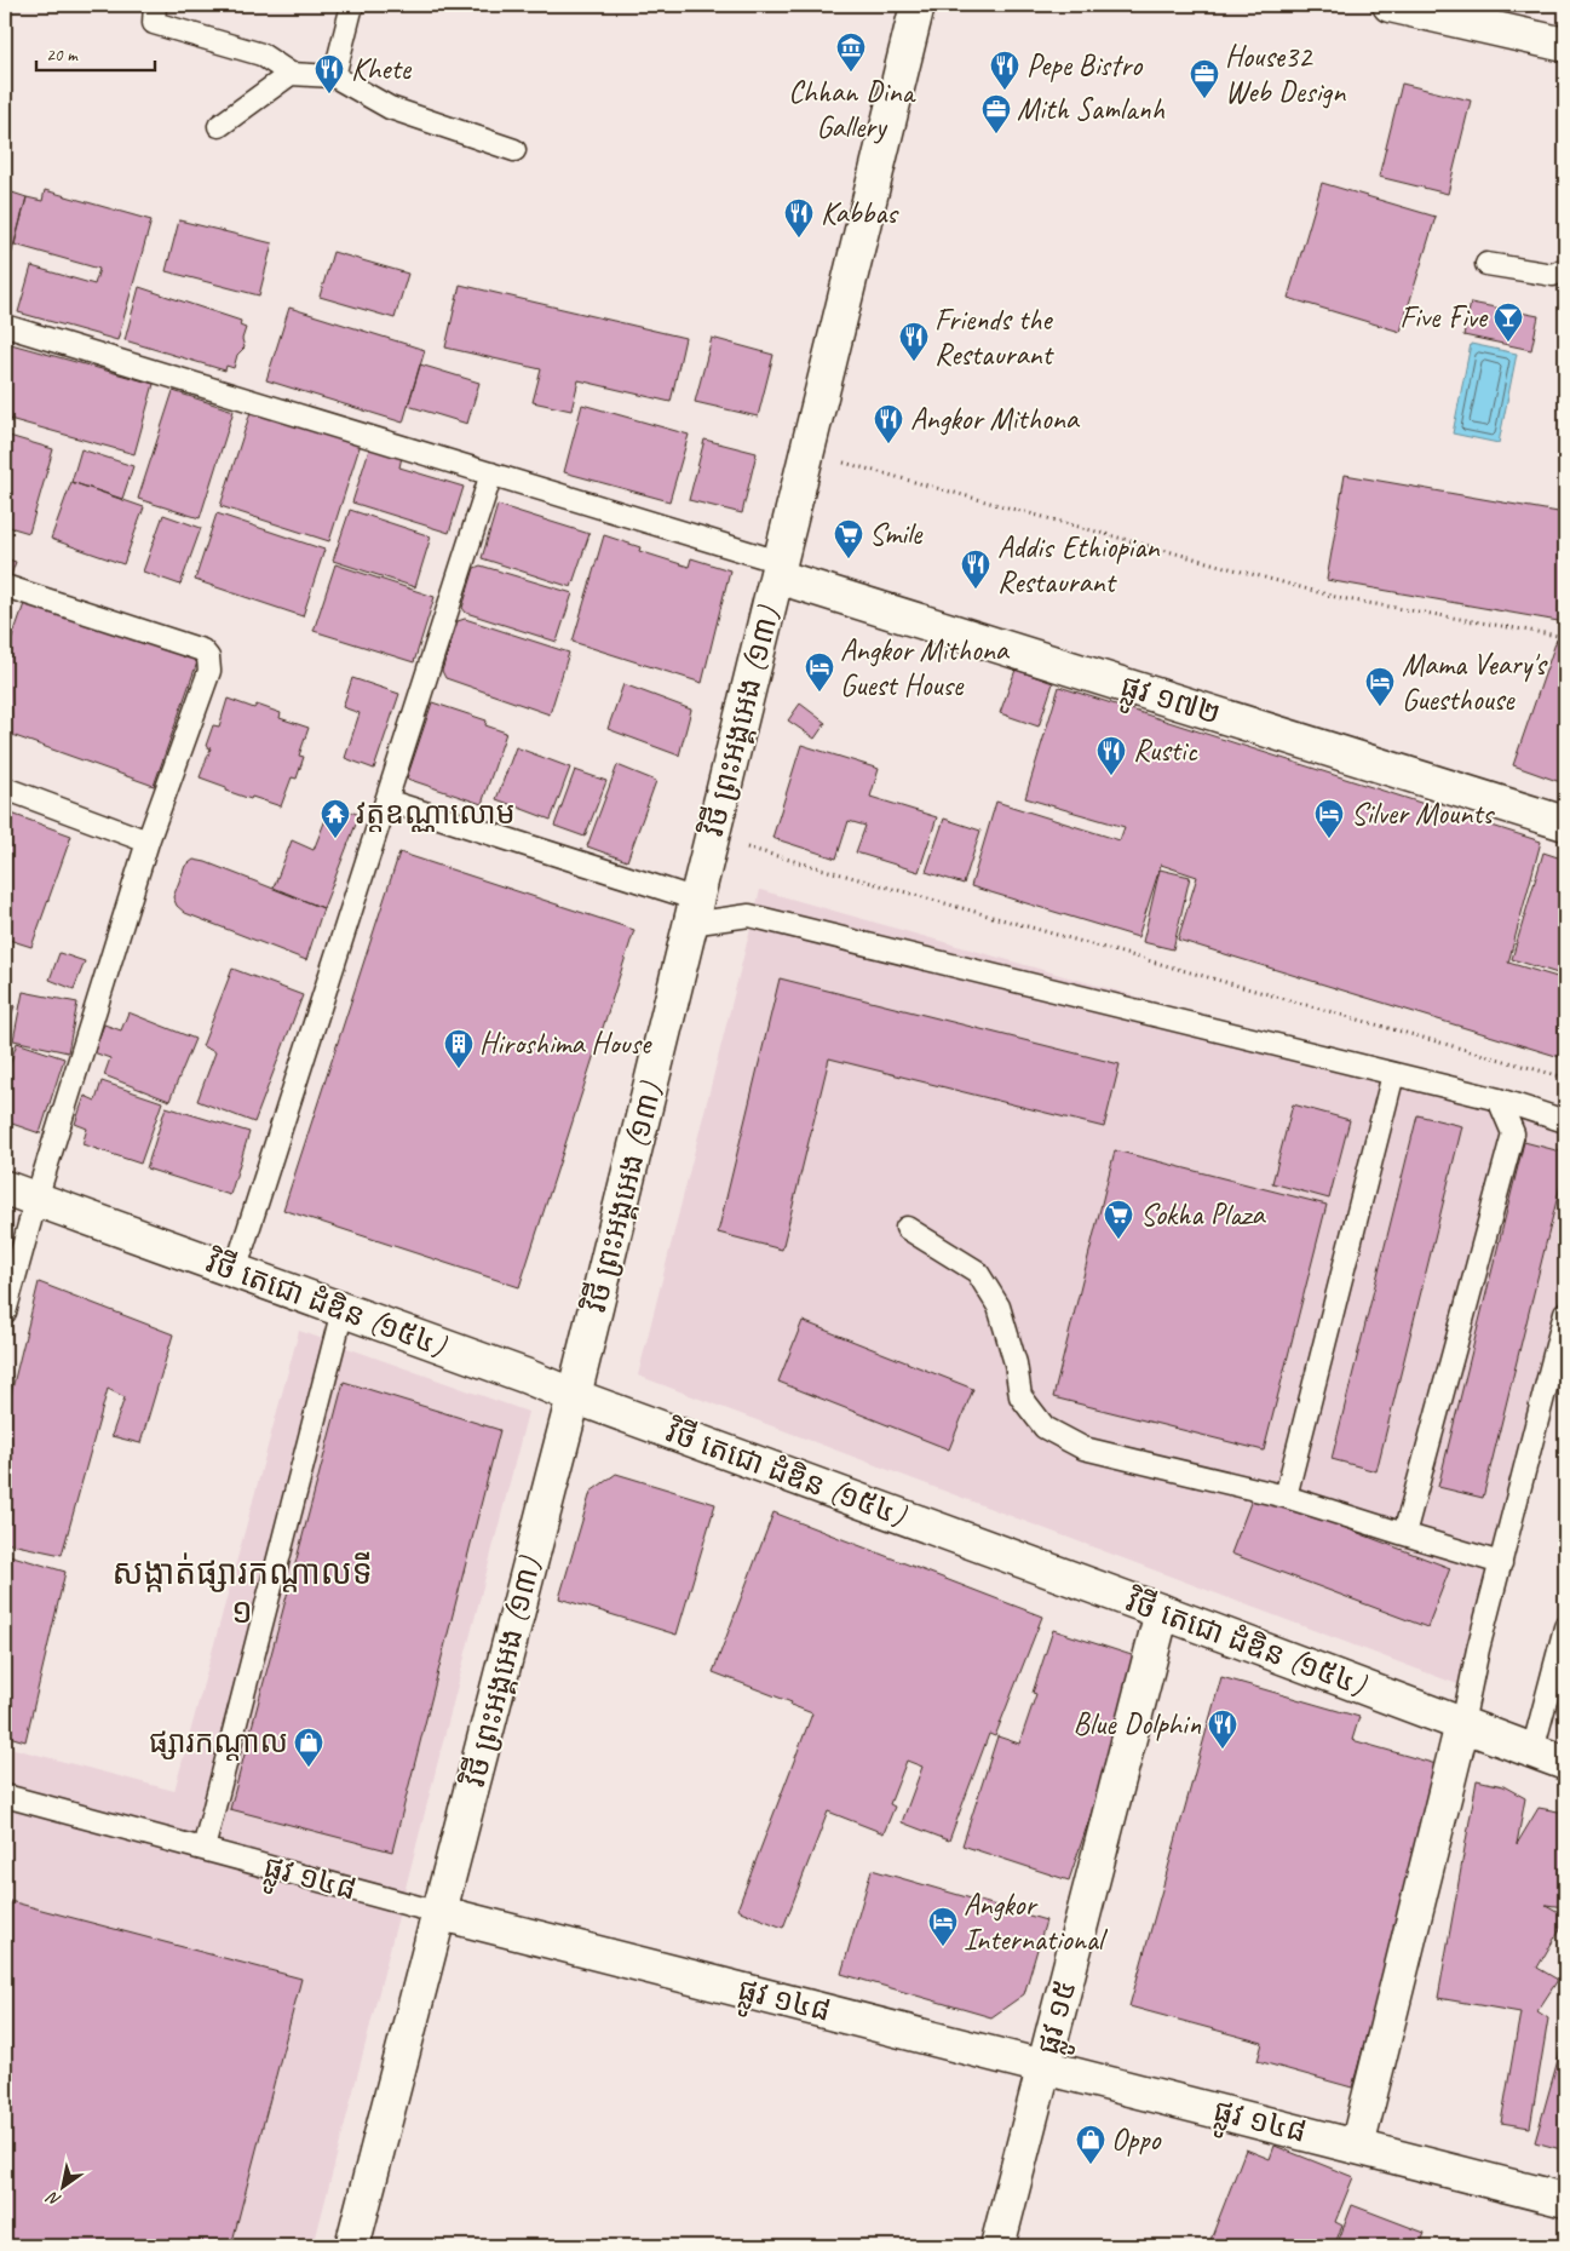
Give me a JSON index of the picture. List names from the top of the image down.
{
  "streets": {
    "street": [
      "ផ្លូវ ១៧២",
      "វិថី ព្រះអង្គអេង (១៣)",
      "វិថី តេជោ ដំឌិន (១៥៤)",
      "ផ្លូវ ១៤៨",
      "ផ្លូវ ១៥"
    ]
  },
  "crossings": [
    ["ផ្លូវ ១៧២", "វិថី ព្រះអង្គអេង (១៣)"],
    ["វិថី ព្រះអង្គអេង (១៣)", "វិថី តេជោ ដំឌិន (១៥៤)"],
    ["វិថី ព្រះអង្គអេង (១៣)", "ផ្លូវ ១៤៨"],
    ["វិថី តេជោ ដំឌិន (១៥៤)", "ផ្លូវ ១៥"],
    ["ផ្លូវ ១៤៨", "ផ្លូវ ១៥"]
  ],
  "districts": ["សង្កាត់ផ្សារកណ្ដាលទី ១"],
  "places": {
    "museum": ["Chhan Dina Gallery"],
    "restaurant": [
      "Pepe Bistro",
      "Khete",
      "Kabbas",
      "Friends the Restaurant",
      "Angkor Mithona",
      "Addis Ethiopian Restaurant",
      "Rustic",
      "Blue Dolphin"
    ],
    "office": ["House32 Web Design", "Mith Samlanh"],
    "bar": ["Five Five"],
    "supermarket": ["Smile", "Sokha Plaza"],
    "hotel": [
      "Angkor Mithona Guest House",
      "Mama Veary's Guesthouse",
      "Silver Mounts",
      "Angkor International"
    ],
    "temple": ["វត្តឧណ្ណាលោម"],
    "building": ["Hiroshima House"],
    "shop": ["ផ្សារកណ្ដាល", "Oppo"]
  },
  "scale_bar": "20 m",
  "north": "bottom left"
}
